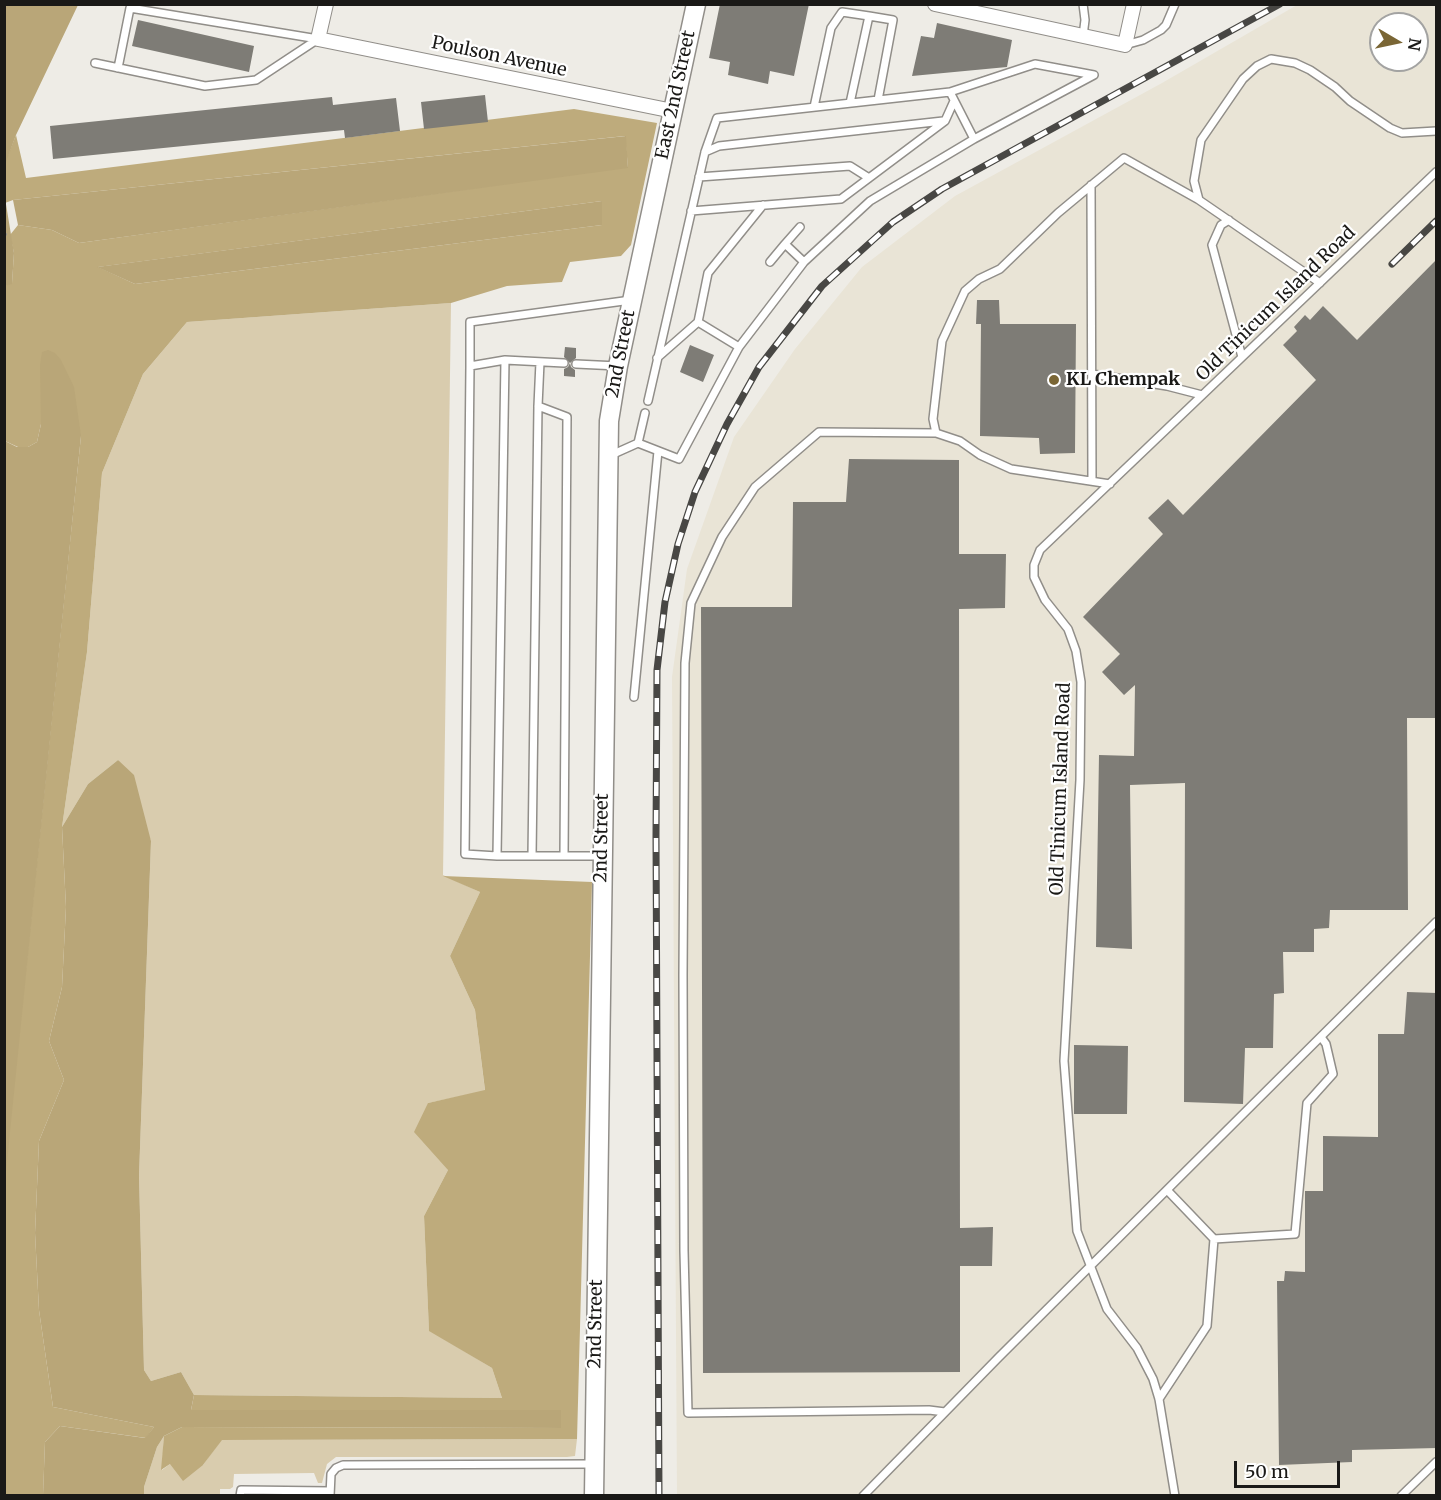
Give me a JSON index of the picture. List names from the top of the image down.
{
  "streets": {
    "street": ["Poulson Avenue", "East 2nd Street", "2nd Street"],
    "lane": ["Old Tinicum Island Road"]
  },
  "crossings": [
    ["Poulson Avenue", "East 2nd Street"],
    ["East 2nd Street", "2nd Street"]
  ],
  "places": ["KL Chempak"],
  "scale_bar": "50 m",
  "north": "right"
}
